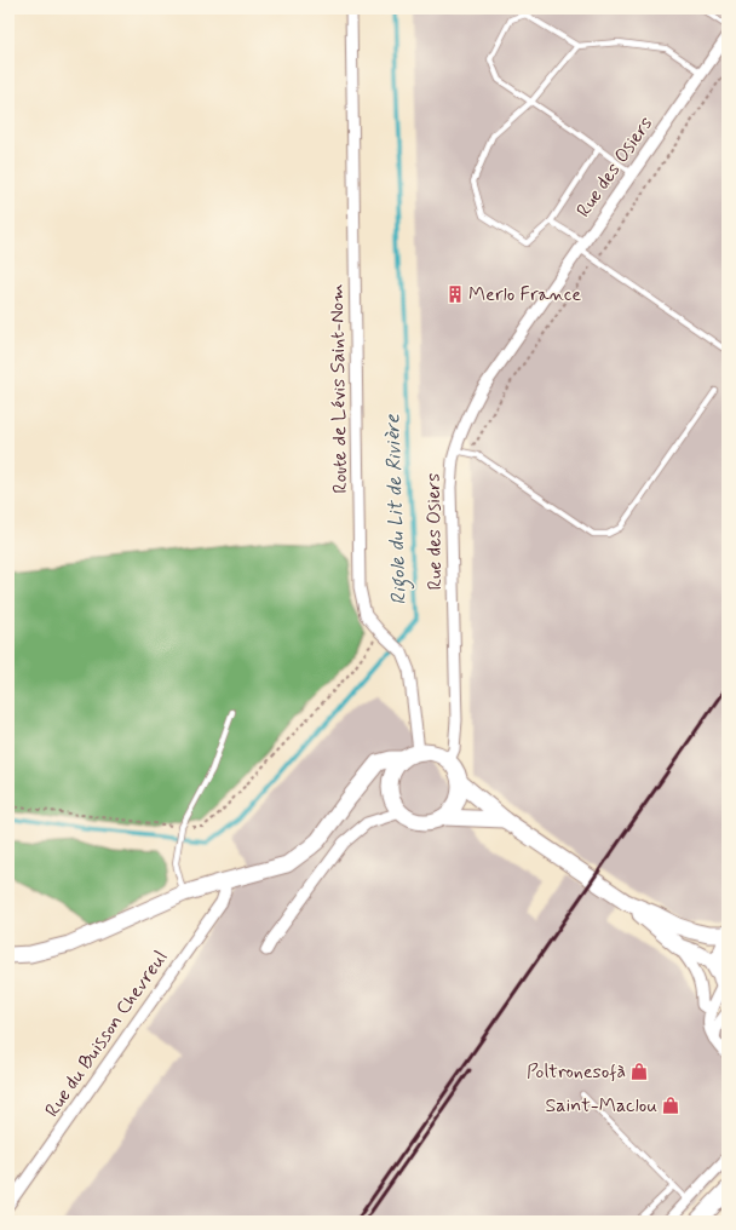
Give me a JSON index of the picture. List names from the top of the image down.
{
  "streets": {
    "street": ["Rue des Osiers", "Route de Lévis Saint-Nom", "Rue du Buisson Chevreul"]
  },
  "crossings": [
    ["Rue des Osiers", "Route de Lévis Saint-Nom"]
  ],
  "water": ["Rigole du Lit de Rivière"],
  "places": {
    "building": ["Merlo France"],
    "shop": ["Poltronesofà", "Saint-Maclou"]
  }
}
